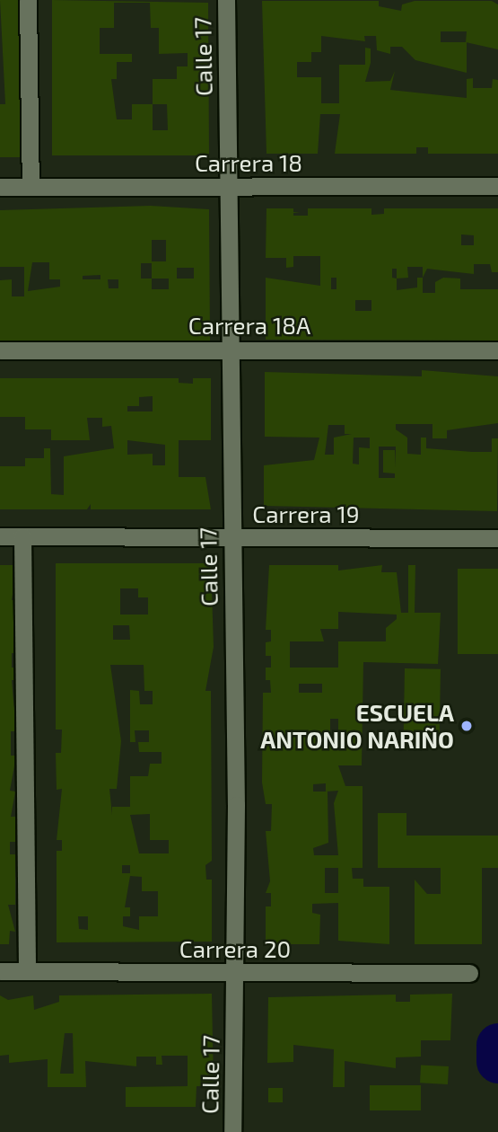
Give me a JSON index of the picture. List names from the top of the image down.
{
  "streets": {
    "street": [
      "Calle 17",
      "Carrera 18",
      "Carrera 18A",
      "Carrera 19",
      "Carrera 20"
    ]
  },
  "crossings": [
    ["Calle 17", "Carrera 18"],
    ["Calle 17", "Carrera 18A"],
    ["Calle 17", "Carrera 19"],
    ["Calle 17", "Carrera 20"]
  ],
  "places": ["ESCUELA ANTONIO NARIÑO"]
}
